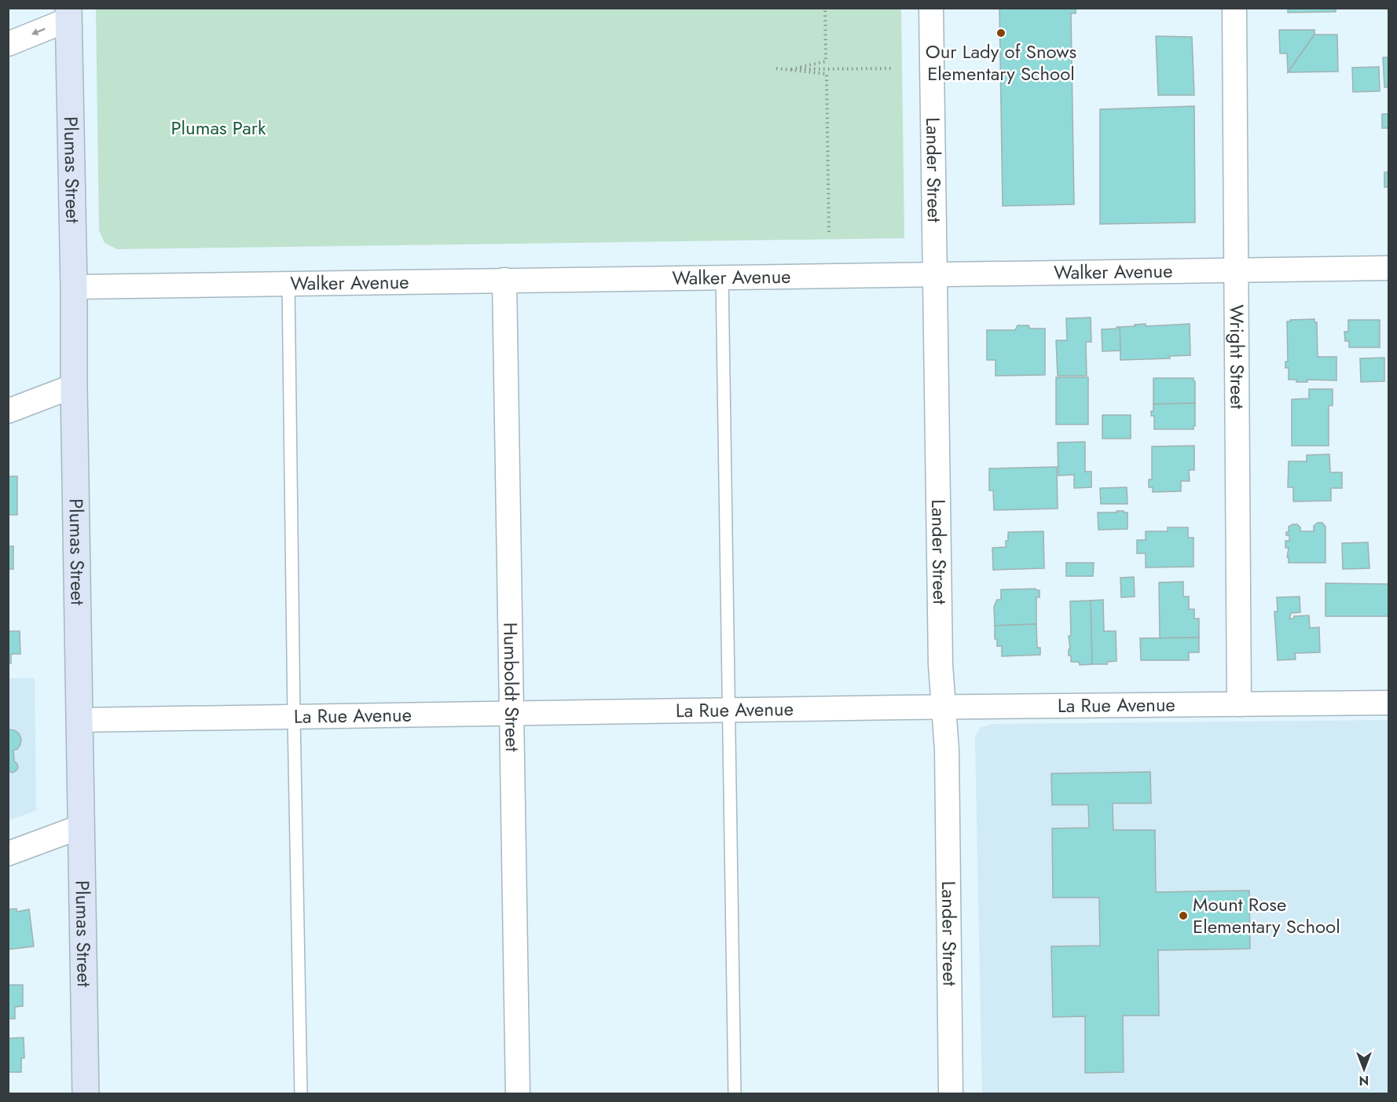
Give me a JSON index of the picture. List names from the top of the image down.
{
  "streets": {
    "street": [
      "Plumas Street",
      "Lander Street",
      "Walker Avenue",
      "Wright Street",
      "Humboldt Street",
      "La Rue Avenue"
    ]
  },
  "crossings": [
    ["Plumas Street", "Walker Avenue"],
    ["Plumas Street", "La Rue Avenue"],
    ["Lander Street", "Walker Avenue"],
    ["Lander Street", "La Rue Avenue"],
    ["Walker Avenue", "Wright Street"],
    ["Walker Avenue", "Humboldt Street"],
    ["Wright Street", "La Rue Avenue"],
    ["Humboldt Street", "La Rue Avenue"]
  ],
  "parks": ["Plumas Park"],
  "places": ["Our Lady of Snows Elementary School", "Mount Rose Elementary School"],
  "north": "bottom"
}
